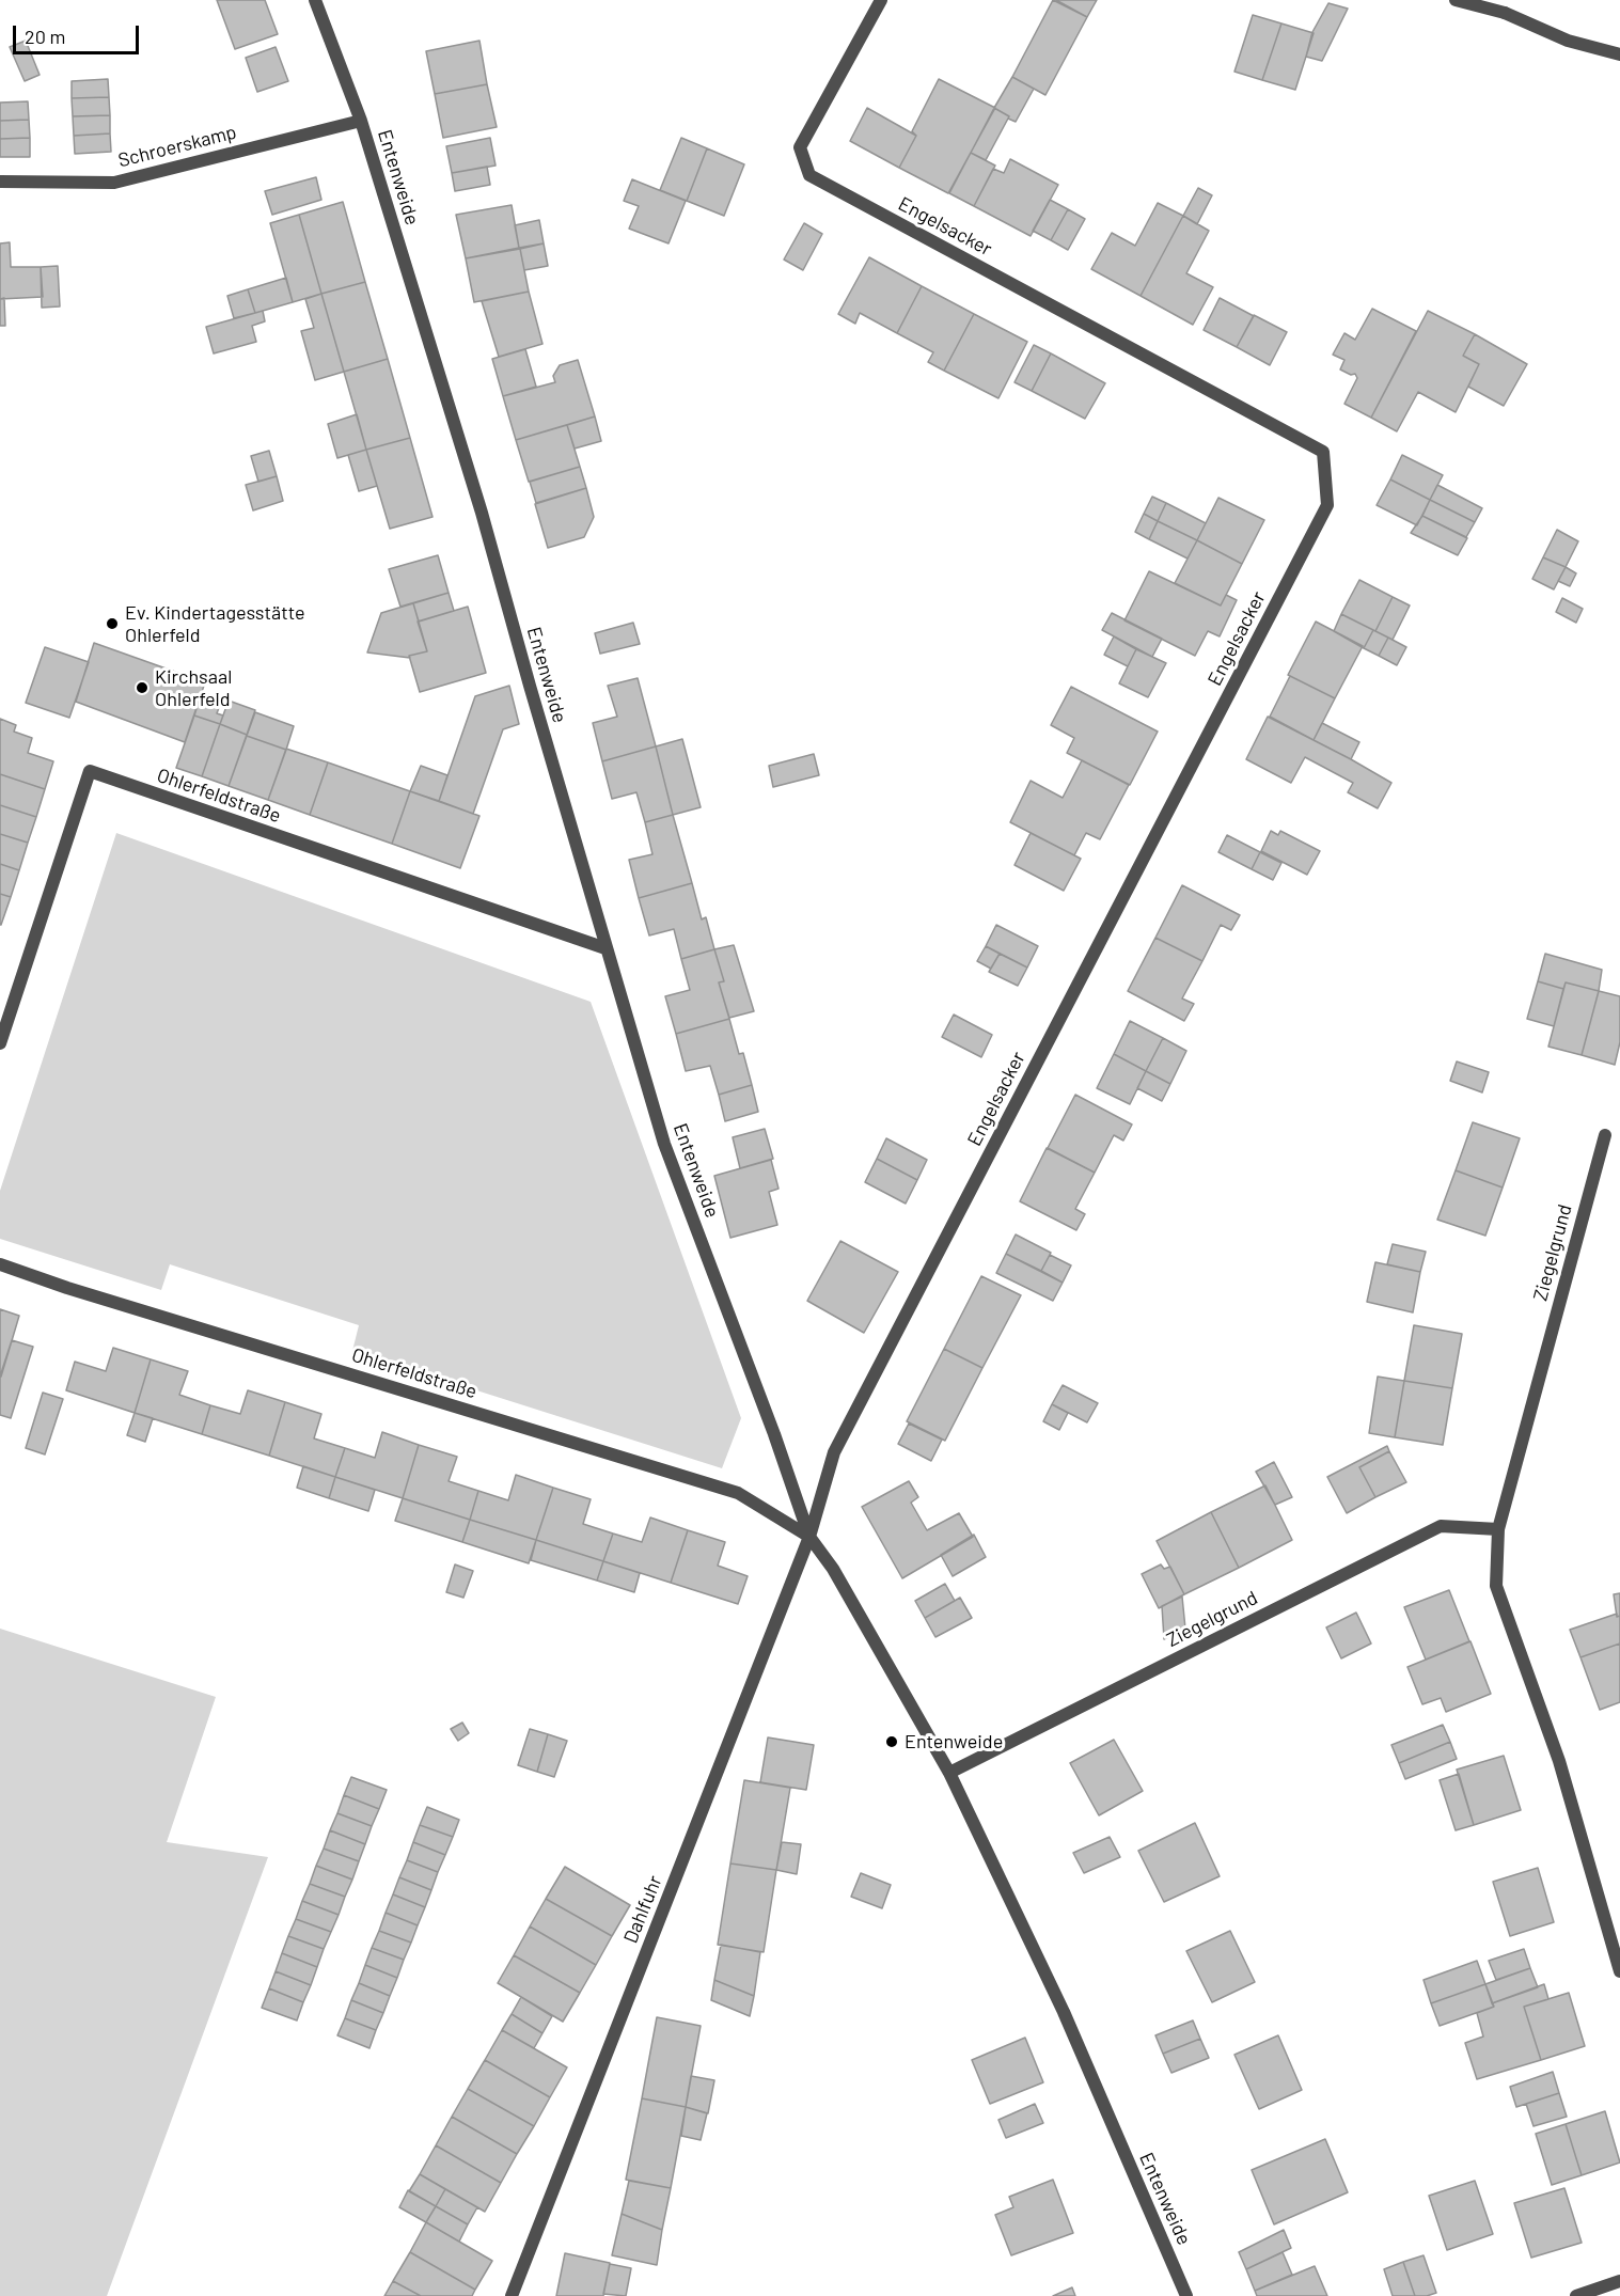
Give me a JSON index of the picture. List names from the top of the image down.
{
  "streets": {
    "street": [
      "Schroerskamp",
      "Entenweide",
      "Engelsacker",
      "Ohlerfeldstraße",
      "Ziegelgrund",
      "Dahlfuhr"
    ]
  },
  "crossings": [
    ["Schroerskamp", "Entenweide"],
    ["Entenweide", "Engelsacker"],
    ["Entenweide", "Ohlerfeldstraße"],
    ["Entenweide", "Ziegelgrund"],
    ["Entenweide", "Dahlfuhr"],
    ["Engelsacker", "Ohlerfeldstraße"],
    ["Engelsacker", "Dahlfuhr"],
    ["Ohlerfeldstraße", "Dahlfuhr"]
  ],
  "places": ["Ev. Kindertagesstätte Ohlerfeld", "Kirchsaal Ohlerfeld", "Entenweide"],
  "scale_bar": "20 m"
}
